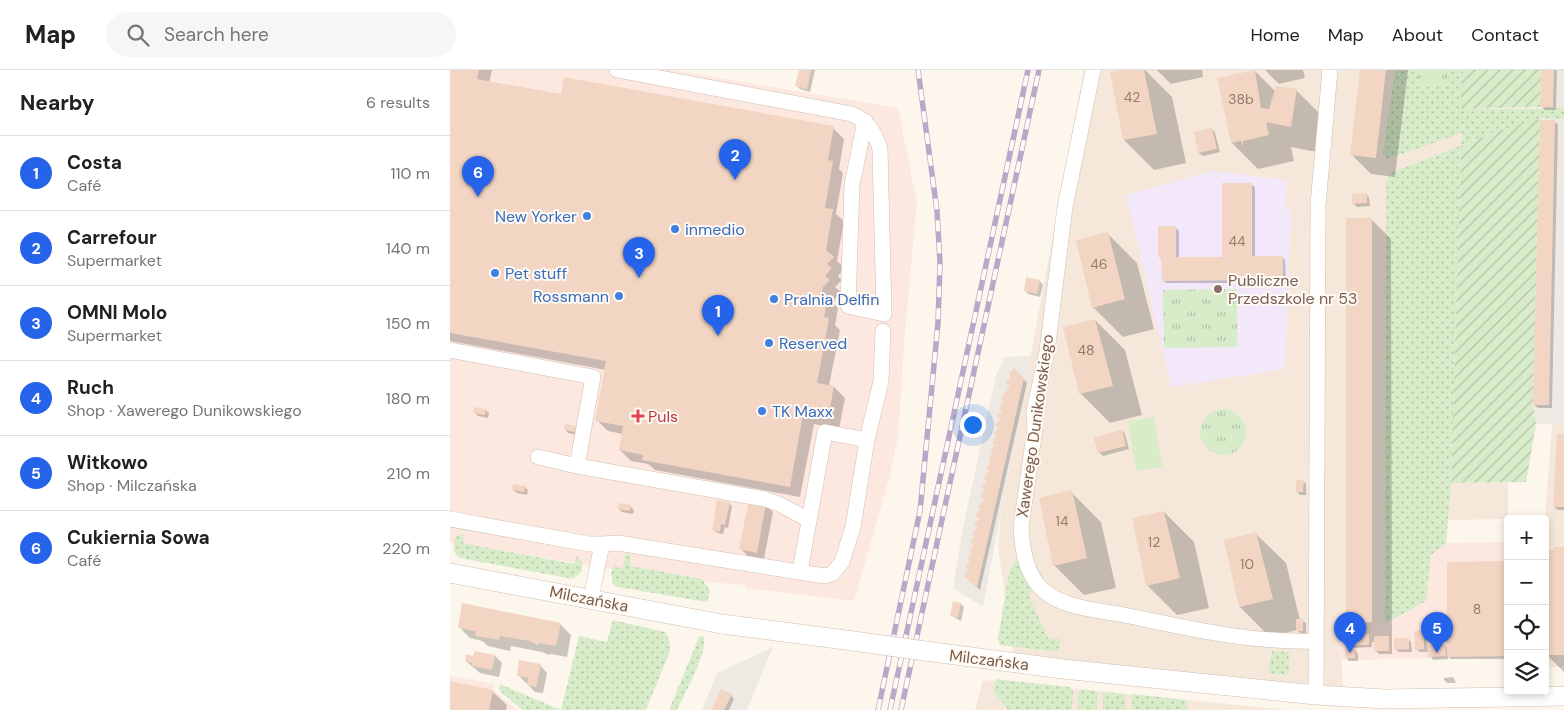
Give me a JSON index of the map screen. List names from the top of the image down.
{
  "streets": {
    "street": ["Xawerego Dunikowskiego", "Milczańska"]
  },
  "places": {
    "other": [
      "New Yorker",
      "inmedio",
      "Pet stuff",
      "Publiczne Przedszkole nr 53",
      "Rossmann",
      "Pralnia Delfin",
      "Reserved",
      "TK Maxx"
    ],
    "health": ["Puls"]
  },
  "house_numbers": [
    "42",
    "38b",
    "44",
    "46",
    "48",
    "14",
    "12",
    "10",
    "8"
  ],
  "page": {
    "header": "Map",
    "search": "Search here",
    "nav": [
      "Home",
      "Map",
      "About",
      "Contact"
    ],
    "heading": ["Nearby", "6 results"],
    "list": [
      {
        "mark": "1",
        "name": "Costa",
        "note": "Café",
        "value": "110 m"
      },
      {
        "mark": "2",
        "name": "Carrefour",
        "note": "Supermarket",
        "value": "140 m"
      },
      {
        "mark": "3",
        "name": "OMNI Molo",
        "note": "Supermarket",
        "value": "150 m"
      },
      {
        "mark": "4",
        "name": "Ruch",
        "note": "Shop · Xawerego Dunikowskiego",
        "value": "180 m"
      },
      {
        "mark": "5",
        "name": "Witkowo",
        "note": "Shop · Milczańska",
        "value": "210 m"
      },
      {
        "mark": "6",
        "name": "Cukiernia Sowa",
        "note": "Café",
        "value": "220 m"
      }
    ],
    "pins": [
      "2",
      "6",
      "3",
      "1",
      "4",
      "5"
    ],
    "map_buttons": ["+", "−"]
  }
}
